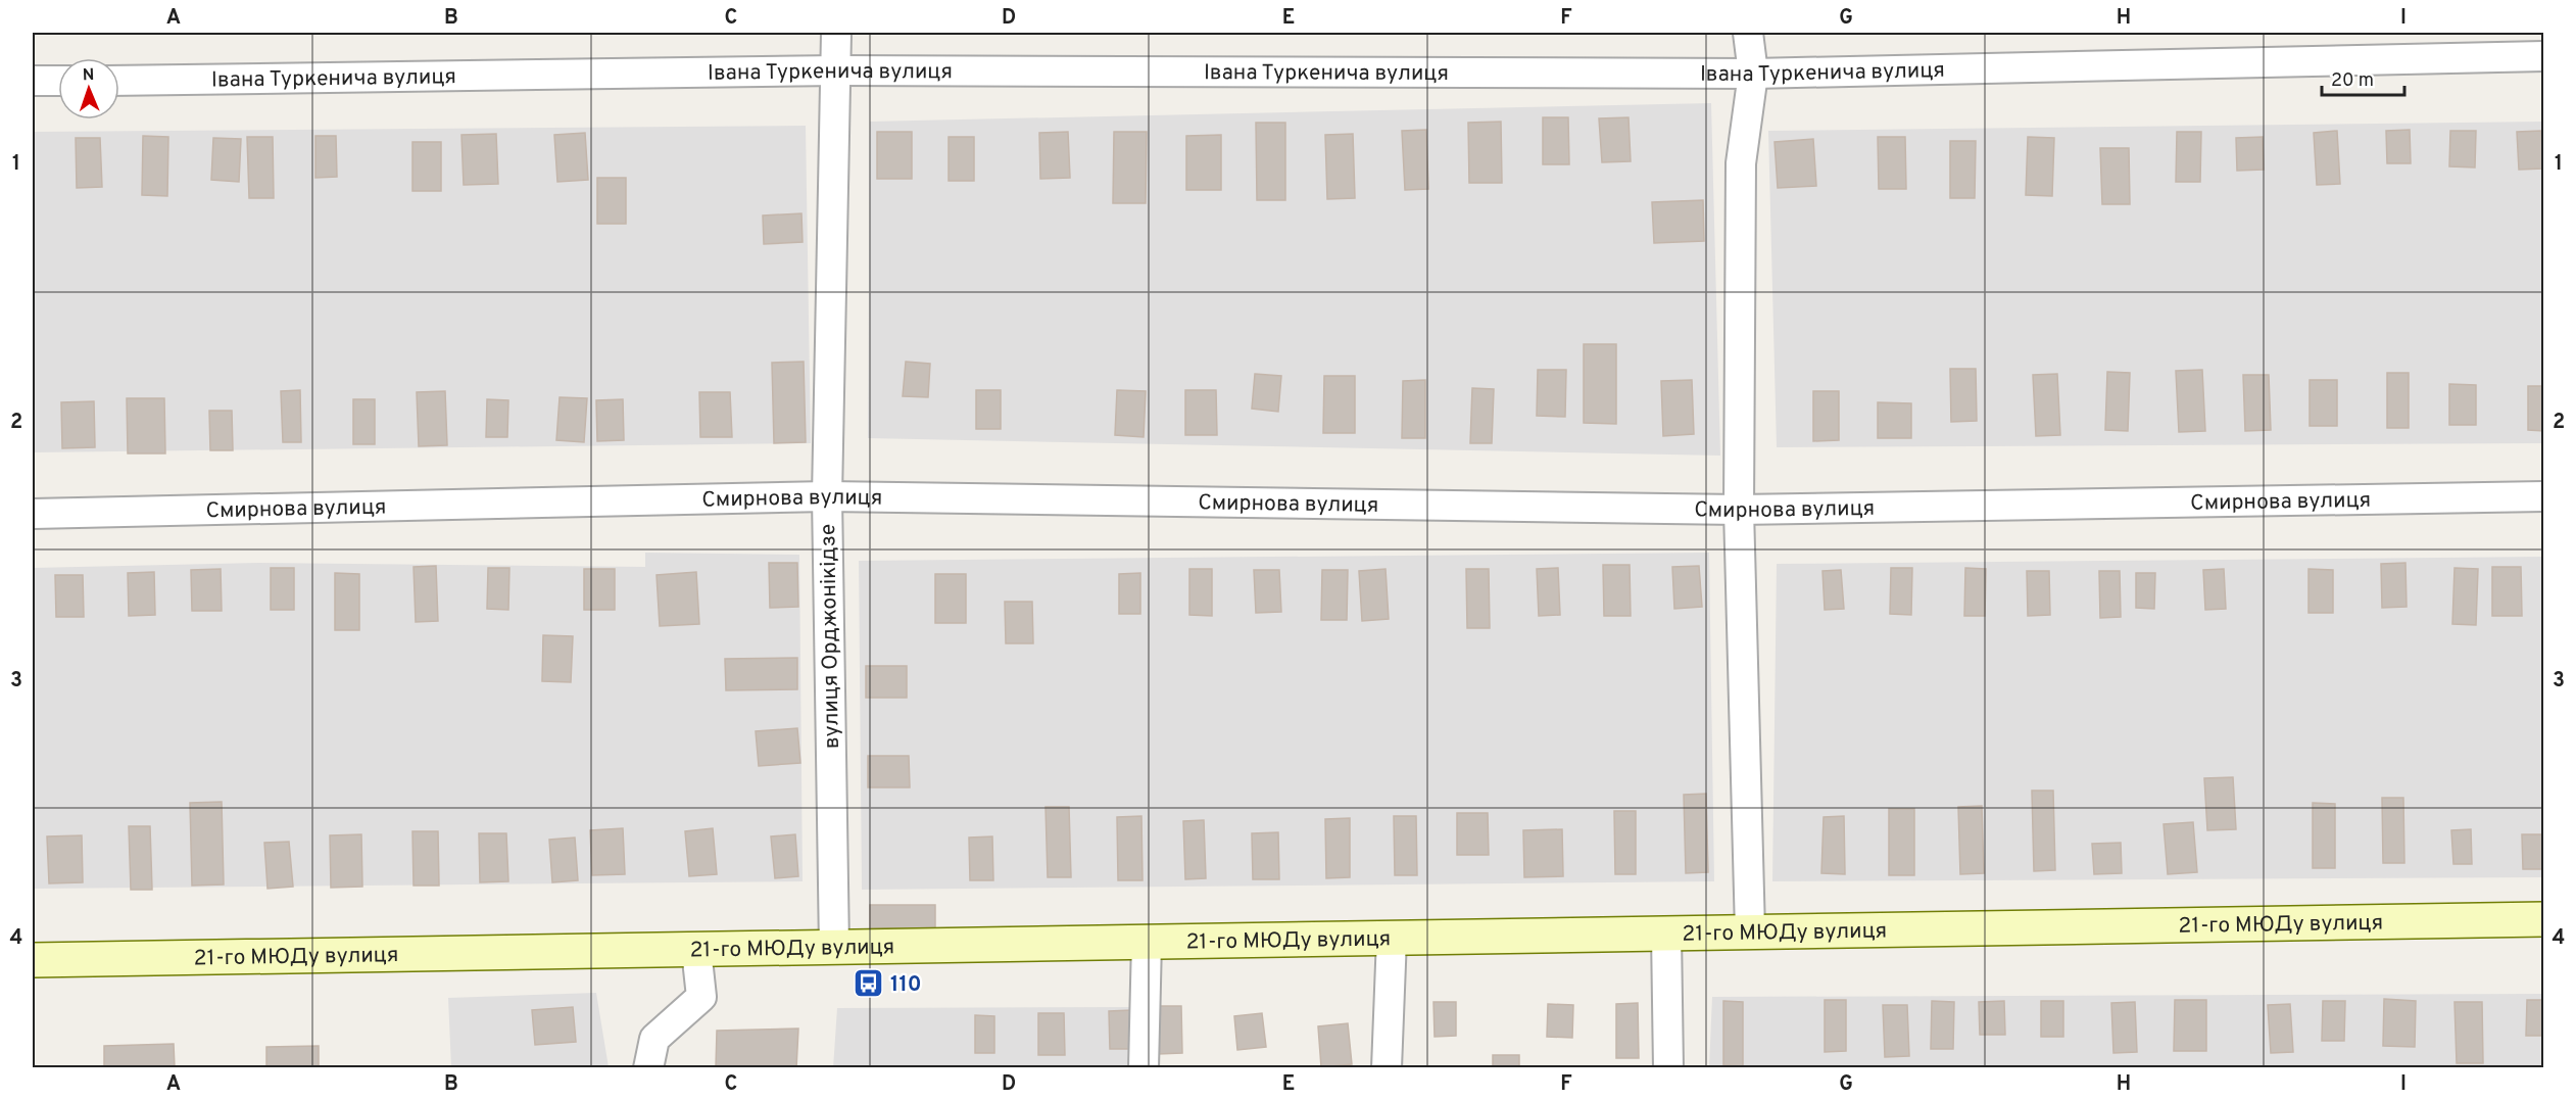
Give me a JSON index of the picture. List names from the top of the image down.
{
  "streets": {
    "street": [
      "Івана Туркенича вулиця",
      "Смирнова вулиця",
      "вулиця Орджонікідзе",
      "21-го МЮДу вулиця"
    ]
  },
  "crossings": [
    ["Івана Туркенича вулиця", "вулиця Орджонікідзе"],
    ["Смирнова вулиця", "вулиця Орджонікідзе"],
    ["вулиця Орджонікідзе", "21-го МЮДу вулиця"]
  ],
  "places": {
    "bus stop": ["110"]
  },
  "scale_bar": "20 m",
  "north": "top",
  "grid": {
    "columns": [
      "A",
      "B",
      "C",
      "D",
      "E",
      "F",
      "G",
      "H",
      "I"
    ],
    "rows": [
      "1",
      "2",
      "3",
      "4"
    ]
  }
}
